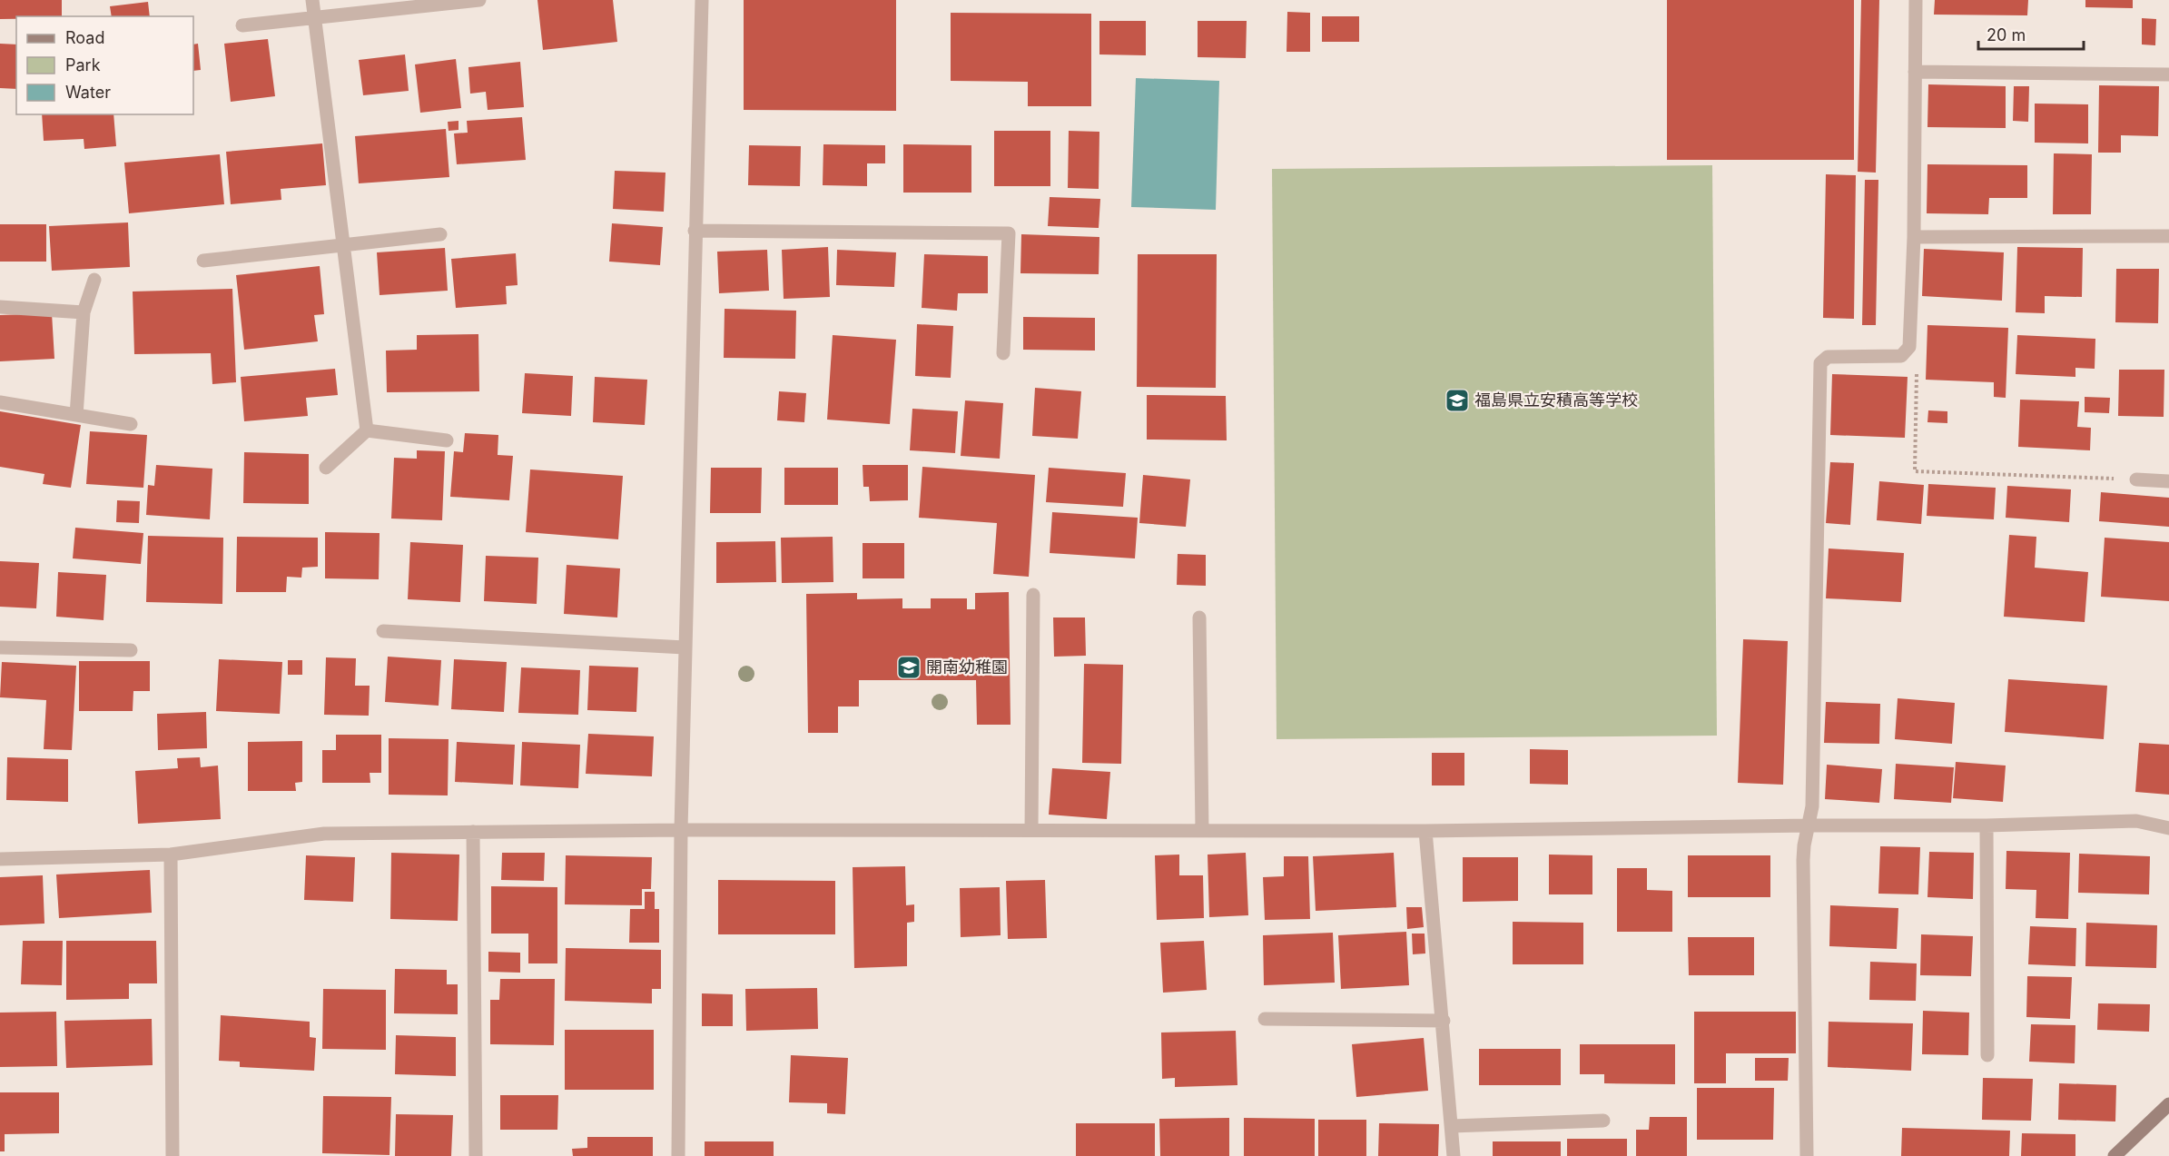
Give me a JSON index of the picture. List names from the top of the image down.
{
  "places": {
    "school or university": ["福島県立安積高等学校", "開南幼稚園"]
  },
  "legend": ["Road", "Park", "Water"],
  "scale_bar": "20 m"
}
